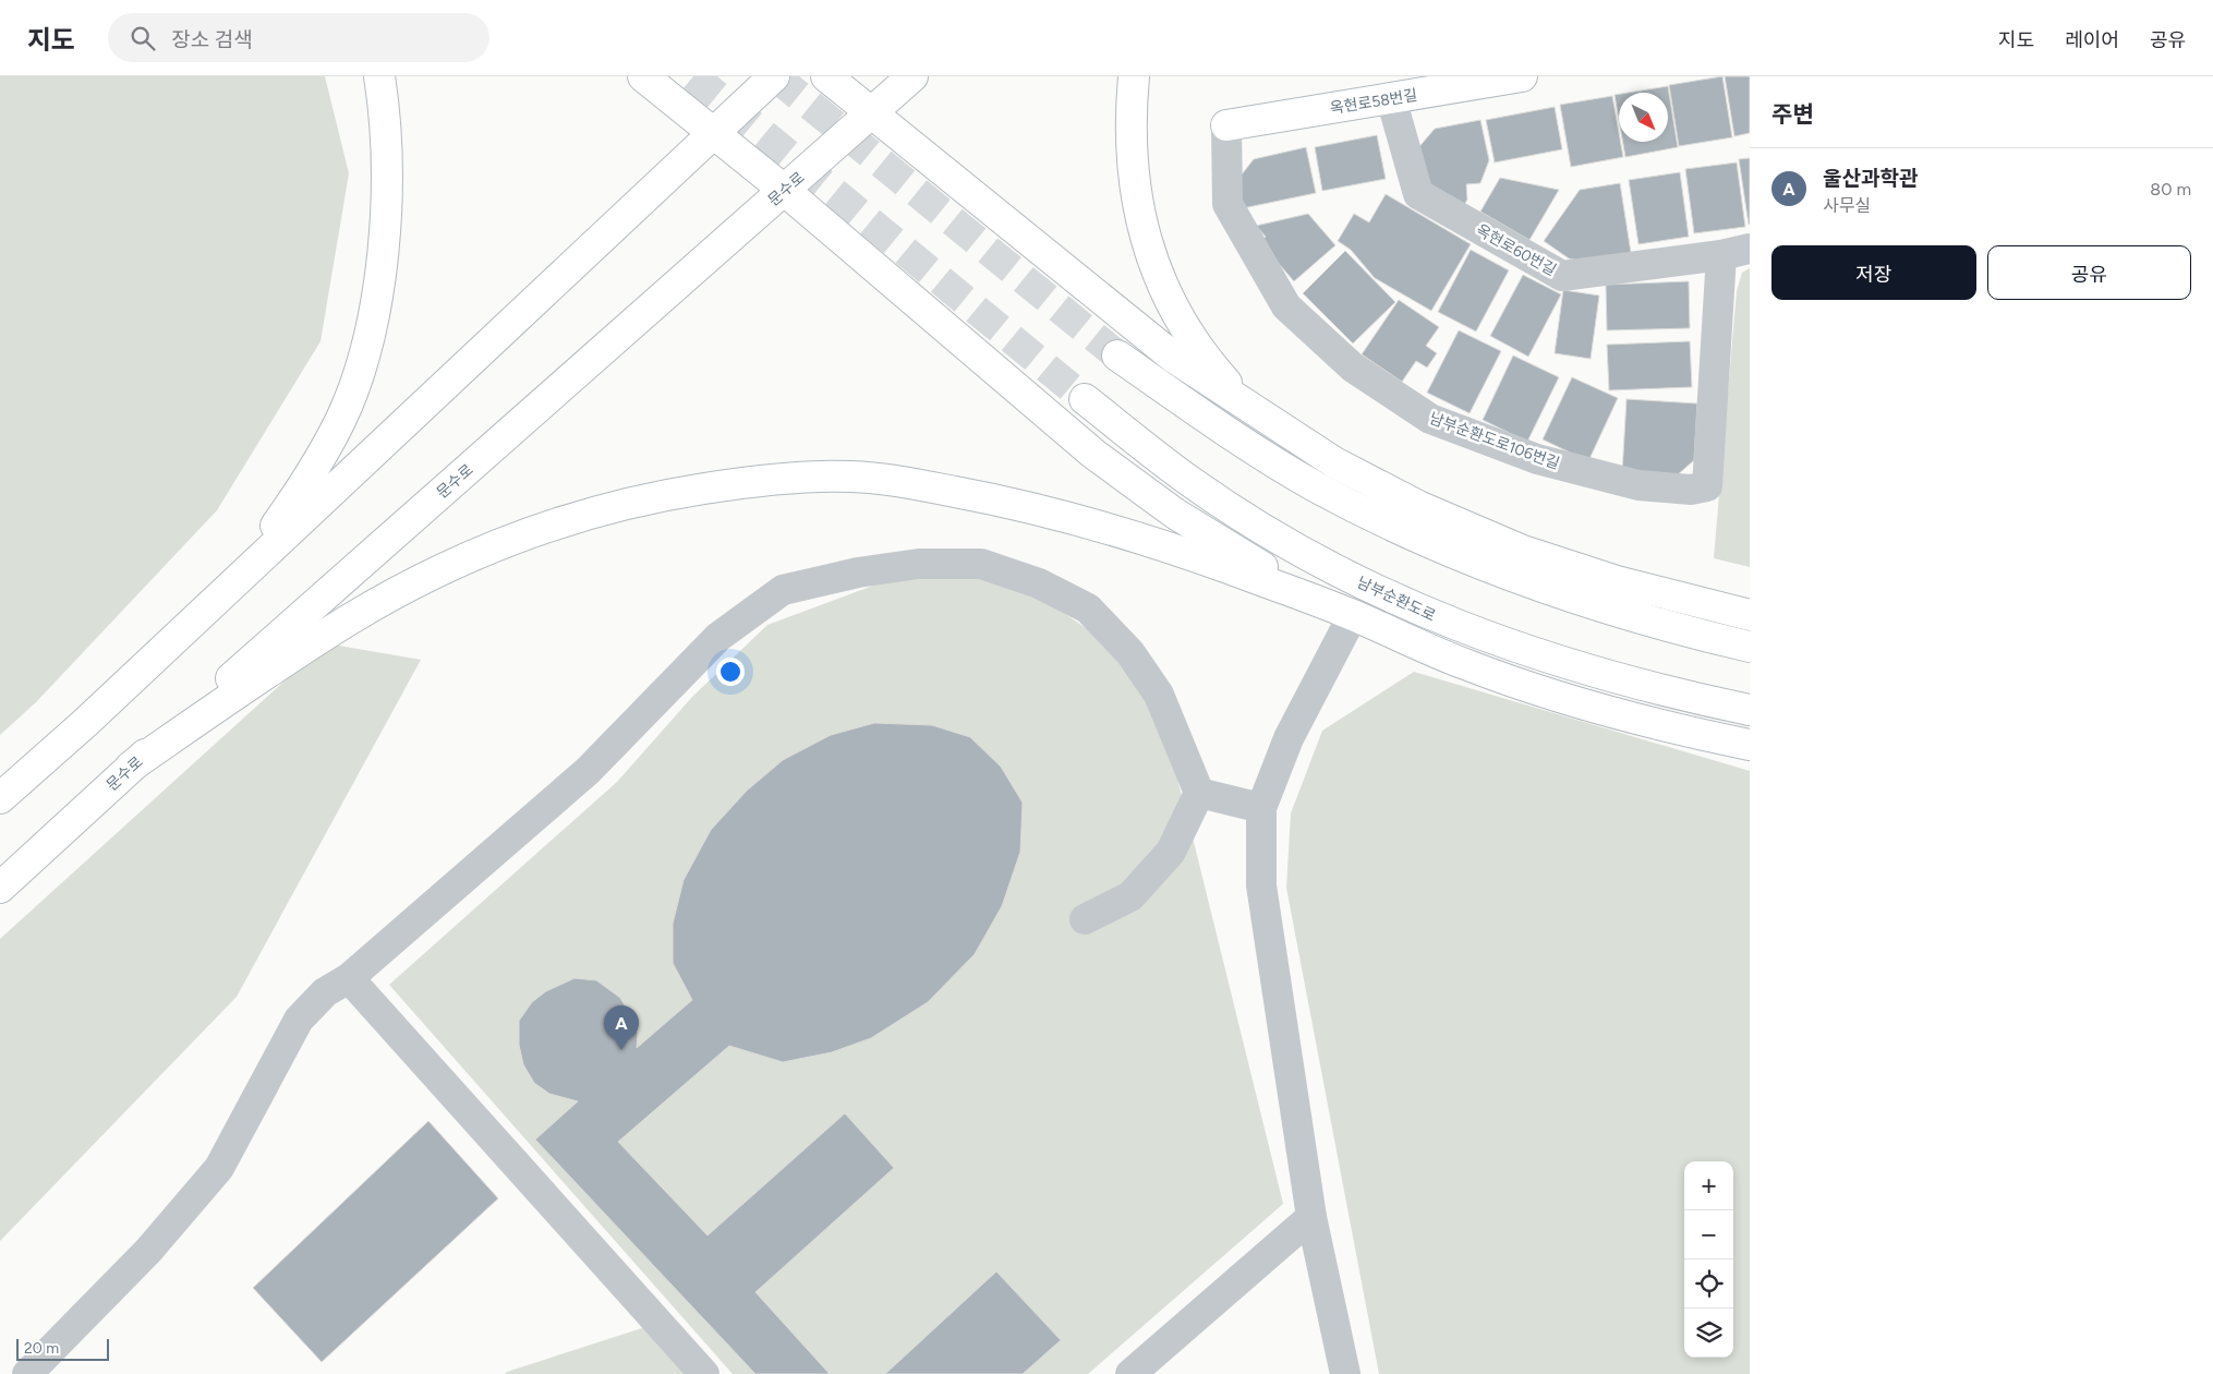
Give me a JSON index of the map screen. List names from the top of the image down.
{
  "streets": {
    "main road": ["옥현로58번길", "문수로", "남부순환도로"],
    "street": ["옥현로60번길", "남부순환도로106번길"]
  },
  "crossings": [
    ["옥현로58번길", "옥현로60번길"],
    ["옥현로58번길", "남부순환도로106번길"],
    ["옥현로60번길", "남부순환도로106번길"]
  ],
  "scale_bar": "20 m",
  "north": "bottom right",
  "page": {
    "header": "지도",
    "search": "장소 검색",
    "nav": ["지도", "레이어", "공유"],
    "heading": "주변",
    "list": [
      {
        "mark": "A",
        "name": "울산과학관",
        "note": "사무실",
        "value": "80 m"
      }
    ],
    "buttons": ["저장", "공유"],
    "pins": "A",
    "map_buttons": ["+", "−"],
    "scale": "20 m"
  }
}
